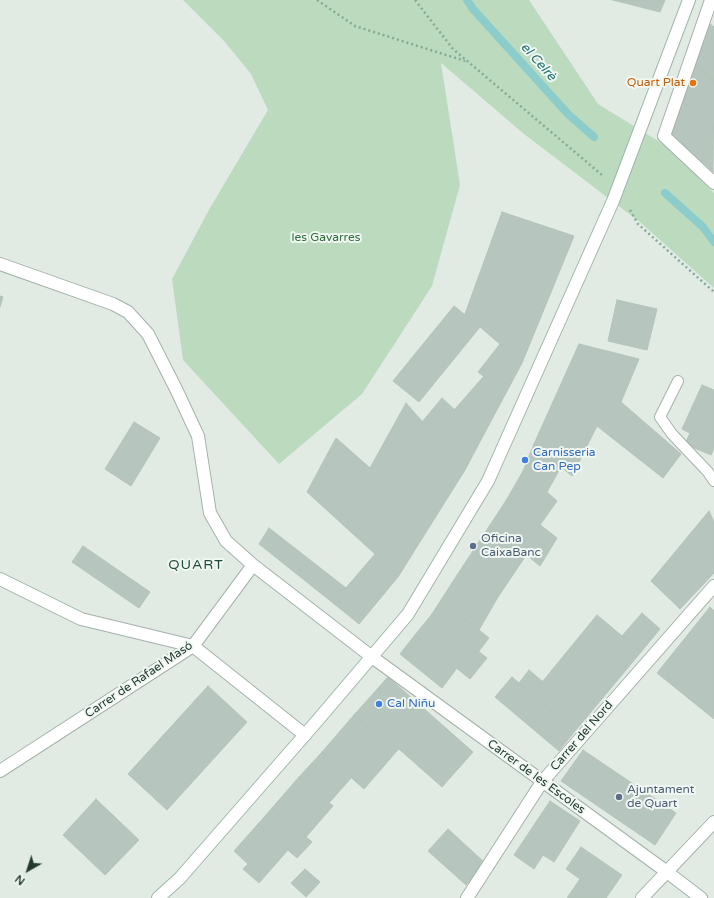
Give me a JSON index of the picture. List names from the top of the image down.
{
  "streets": {
    "street": ["Carrer de Rafael Masó", "Carrer del Nord", "Carrer de les Escoles"]
  },
  "crossings": [
    ["Carrer de Rafael Masó", "Carrer de les Escoles"],
    ["Carrer del Nord", "Carrer de les Escoles"]
  ],
  "districts": ["QUART"],
  "water": ["el Celrè"],
  "parks": ["les Gavarres"],
  "places": [
    "Quart Plat",
    "Carnisseria Can Pep",
    "Oficina CaixaBanc",
    "Cal Niñu",
    "Ajuntament de Quart"
  ],
  "north": "bottom left"
}
